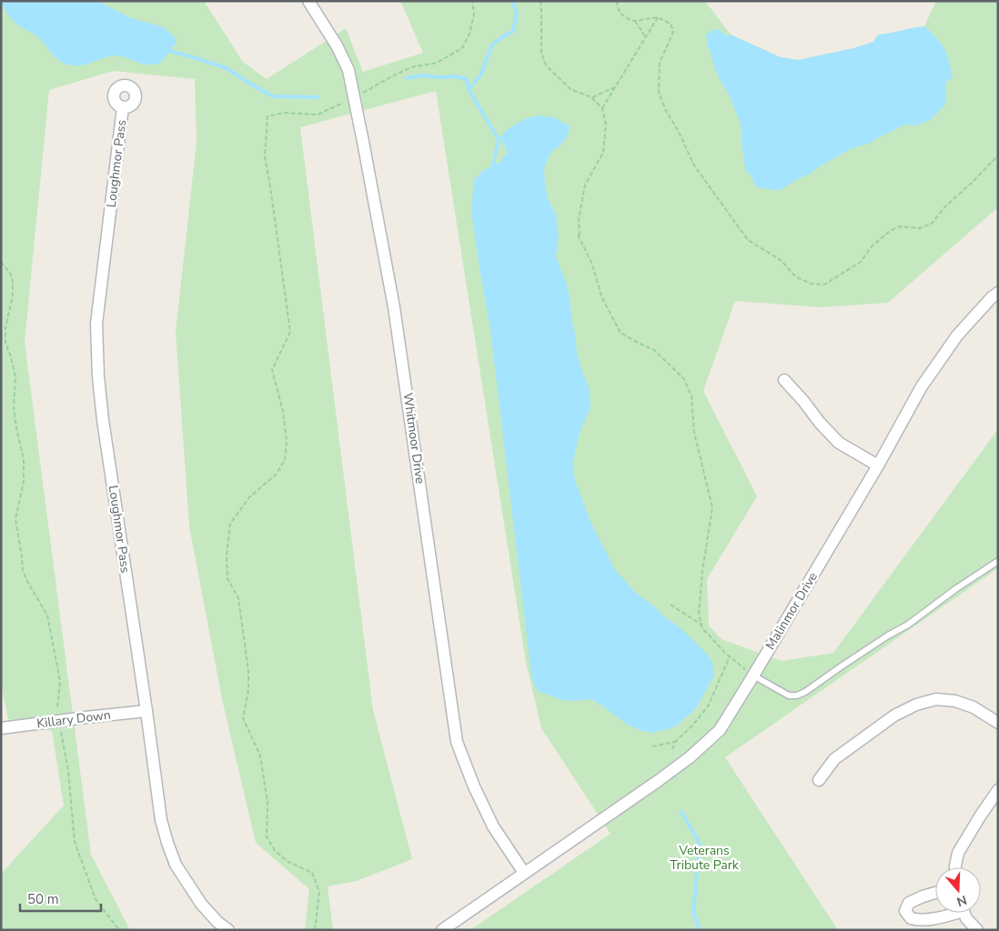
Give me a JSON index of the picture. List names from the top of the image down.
{
  "streets": {
    "street": [
      "Loughmor Pass",
      "Whitmoor Drive",
      "Malinmor Drive",
      "Killary Down"
    ]
  },
  "crossings": [
    ["Loughmor Pass", "Killary Down"],
    ["Whitmoor Drive", "Malinmor Drive"]
  ],
  "parks": ["Veterans Tribute Park"],
  "scale_bar": "50 m",
  "north": "bottom"
}
